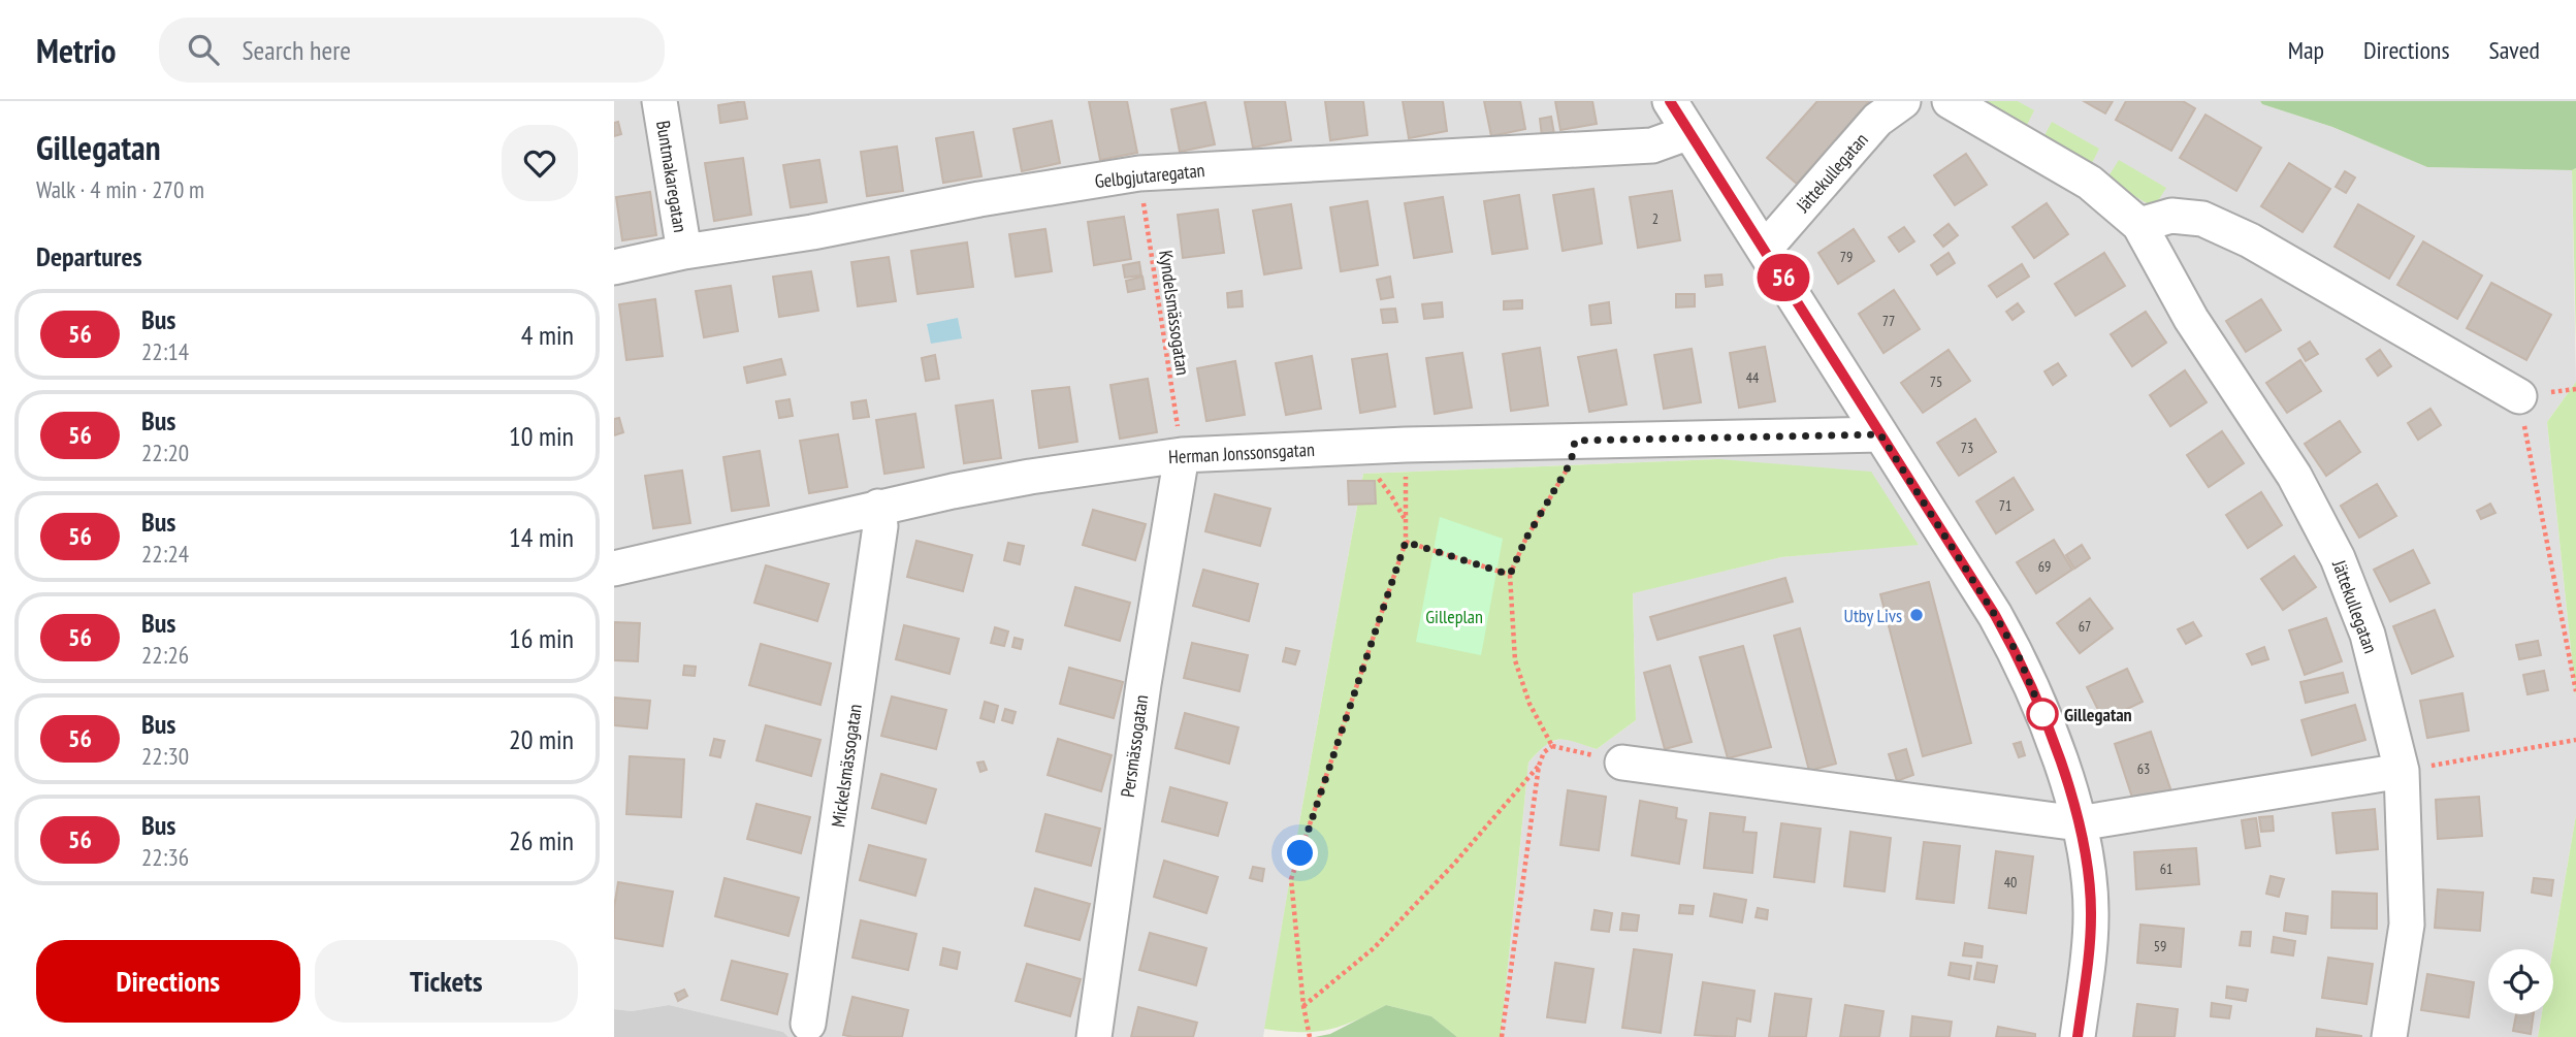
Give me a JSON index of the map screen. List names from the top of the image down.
{
  "streets": {
    "street": [
      "Jättekullegatan",
      "Gelbgjutaregatan",
      "Buntmakaregatan",
      "Herman Jonssonsgatan",
      "Persmässogatan",
      "Mickelsmässogatan"
    ],
    "path": ["Kyndelsmässogatan"]
  },
  "crossings": [
    ["Gelbgjutaregatan", "Buntmakaregatan"],
    ["Gelbgjutaregatan", "Kyndelsmässogatan"],
    ["Kyndelsmässogatan", "Herman Jonssonsgatan"],
    ["Kyndelsmässogatan", "Persmässogatan"],
    ["Herman Jonssonsgatan", "Persmässogatan"],
    ["Herman Jonssonsgatan", "Mickelsmässogatan"]
  ],
  "parks": ["Gilleplan"],
  "places": ["Utby Livs", "Gillegatan"],
  "lines": ["bus line 56"],
  "house_numbers": [
    "2",
    "79",
    "77",
    "44",
    "75",
    "73",
    "71",
    "69",
    "67",
    "63",
    "61",
    "40",
    "59"
  ],
  "page": {
    "header": "Metrio",
    "search": "Search here",
    "nav": ["Map", "Directions", "Saved"],
    "heading": [
      ["Gillegatan", "Walk · 4 min · 270 m"],
      "Departures"
    ],
    "on_map": "56",
    "list": [
      {
        "mark": "56",
        "name": "Bus",
        "note": "22:14",
        "value": "4 min"
      },
      {
        "mark": "56",
        "name": "Bus",
        "note": "22:20",
        "value": "10 min"
      },
      {
        "mark": "56",
        "name": "Bus",
        "note": "22:24",
        "value": "14 min"
      },
      {
        "mark": "56",
        "name": "Bus",
        "note": "22:26",
        "value": "16 min"
      },
      {
        "mark": "56",
        "name": "Bus",
        "note": "22:30",
        "value": "20 min"
      },
      {
        "mark": "56",
        "name": "Bus",
        "note": "22:36",
        "value": "26 min"
      }
    ],
    "buttons": ["Directions", "Tickets"]
  }
}
